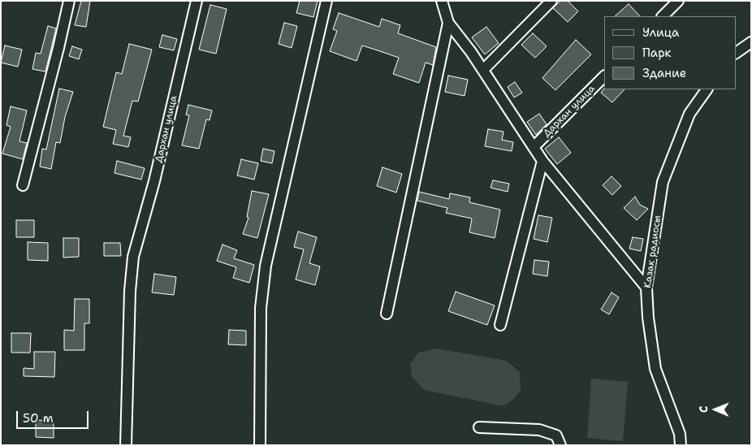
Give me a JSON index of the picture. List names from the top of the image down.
{
  "streets": {
    "street": ["Дархан улица", "Казак радиосы"]
  },
  "legend": ["Улица", "Парк", "Здание"],
  "scale_bar": "50 m",
  "north": "left"
}
